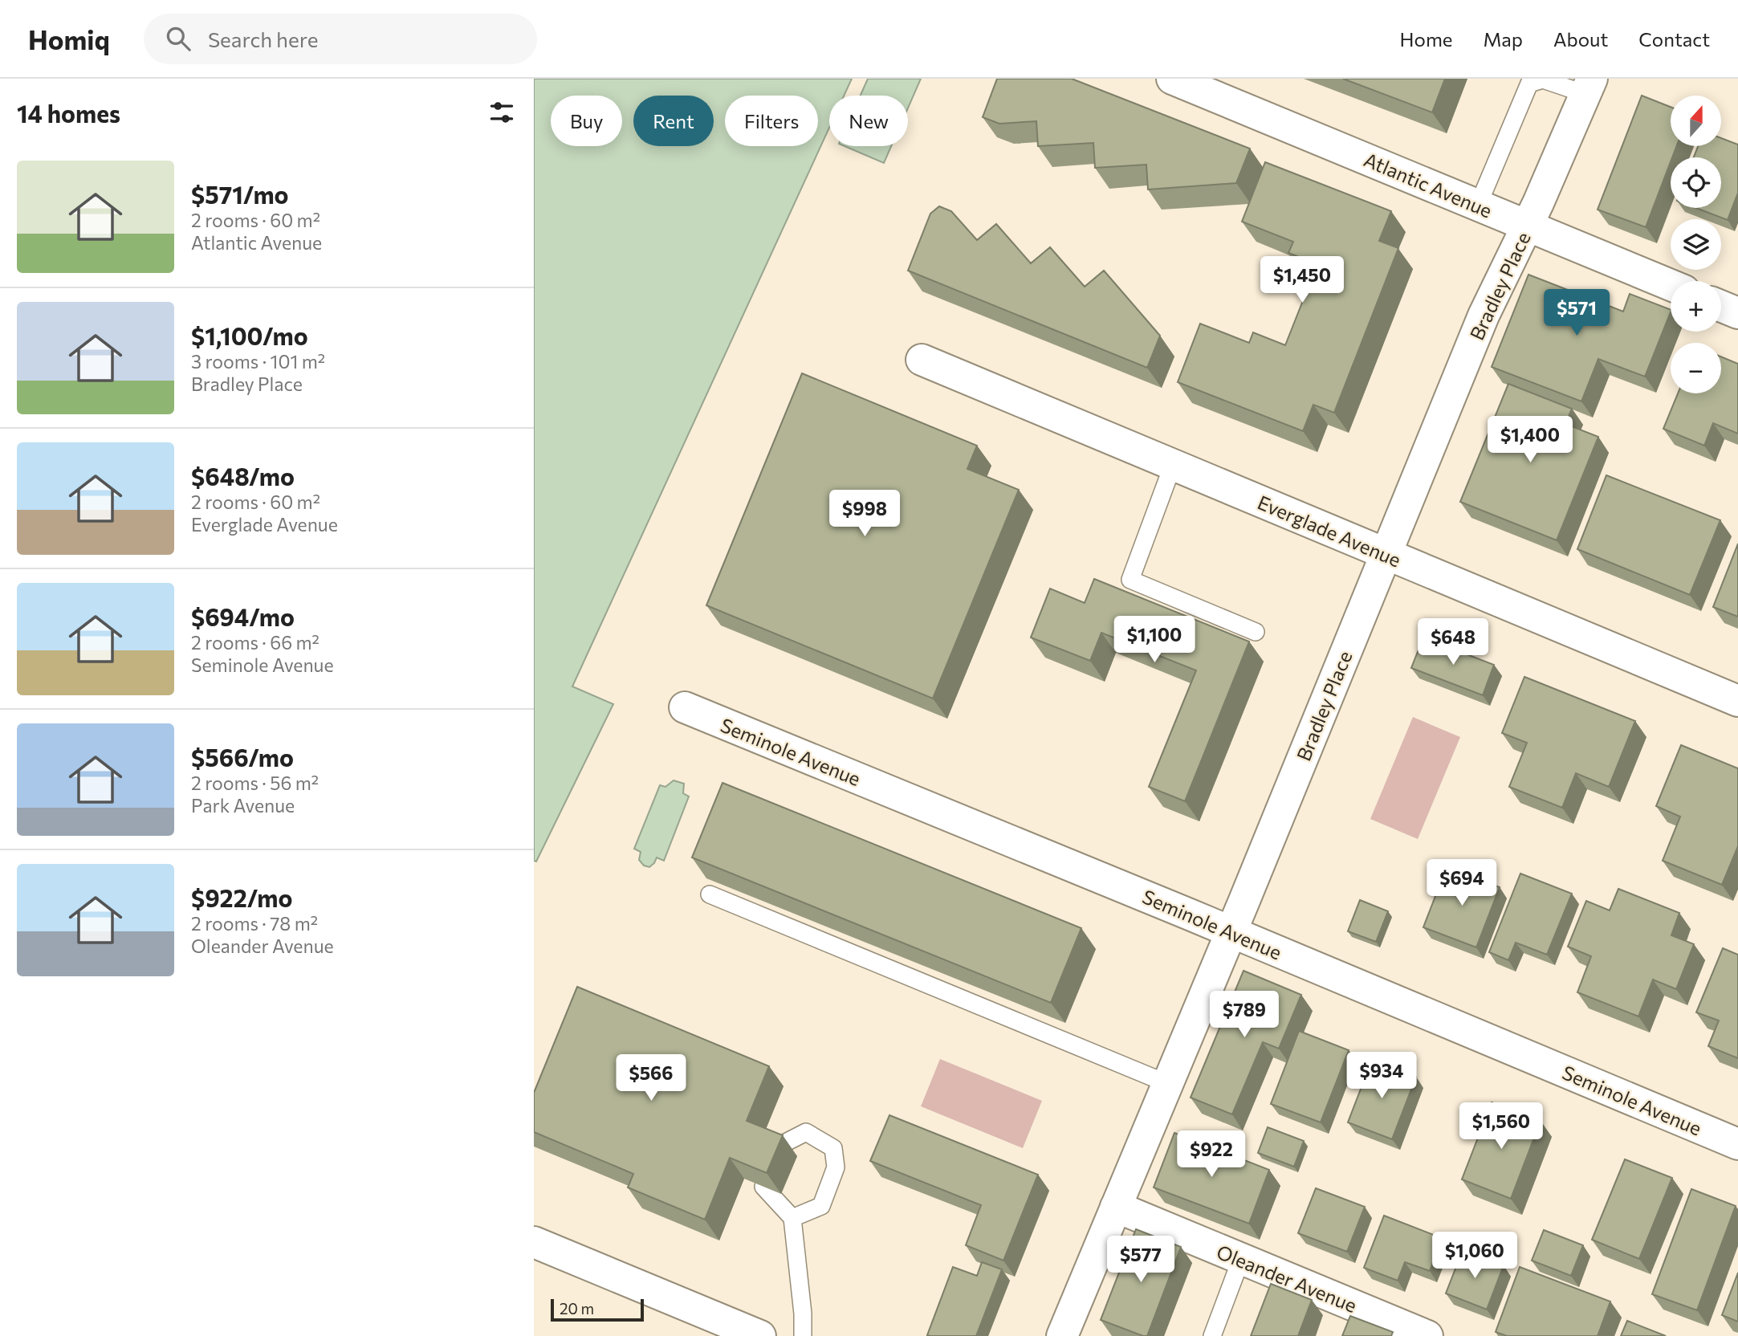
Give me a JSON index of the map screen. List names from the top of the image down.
{
  "streets": {
    "street": [
      "Atlantic Avenue",
      "Bradley Place",
      "Everglade Avenue",
      "Seminole Avenue",
      "Oleander Avenue"
    ]
  },
  "crossings": [
    ["Atlantic Avenue", "Bradley Place"],
    ["Bradley Place", "Everglade Avenue"],
    ["Bradley Place", "Seminole Avenue"],
    ["Bradley Place", "Oleander Avenue"]
  ],
  "scale_bar": "20 m",
  "north": "top",
  "page": {
    "header": "Homiq",
    "search": "Search here",
    "nav": [
      "Home",
      "Map",
      "About",
      "Contact"
    ],
    "heading": "14 homes",
    "map_buttons": ["+", "−"],
    "chip": [
      "Buy",
      "Rent",
      "Filters",
      "New"
    ],
    "list": [
      {
        "name": "$571/mo",
        "note": "2 rooms · 60 m² · Atlantic Avenue"
      },
      {
        "name": "$1,100/mo",
        "note": "3 rooms · 101 m² · Bradley Place"
      },
      {
        "name": "$648/mo",
        "note": "2 rooms · 60 m² · Everglade Avenue"
      },
      {
        "name": "$694/mo",
        "note": "2 rooms · 66 m² · Seminole Avenue"
      },
      {
        "name": "$566/mo",
        "note": "2 rooms · 56 m² · Park Avenue"
      },
      {
        "name": "$922/mo",
        "note": "2 rooms · 78 m² · Oleander Avenue"
      }
    ],
    "price": [
      "$1,450",
      "$571",
      "$1,400",
      "$998",
      "$1,100",
      "$648",
      "$694",
      "$789",
      "$934",
      "$566",
      "$1,560",
      "$922",
      "$1,060",
      "$577"
    ],
    "scale": "20 m"
  }
}
